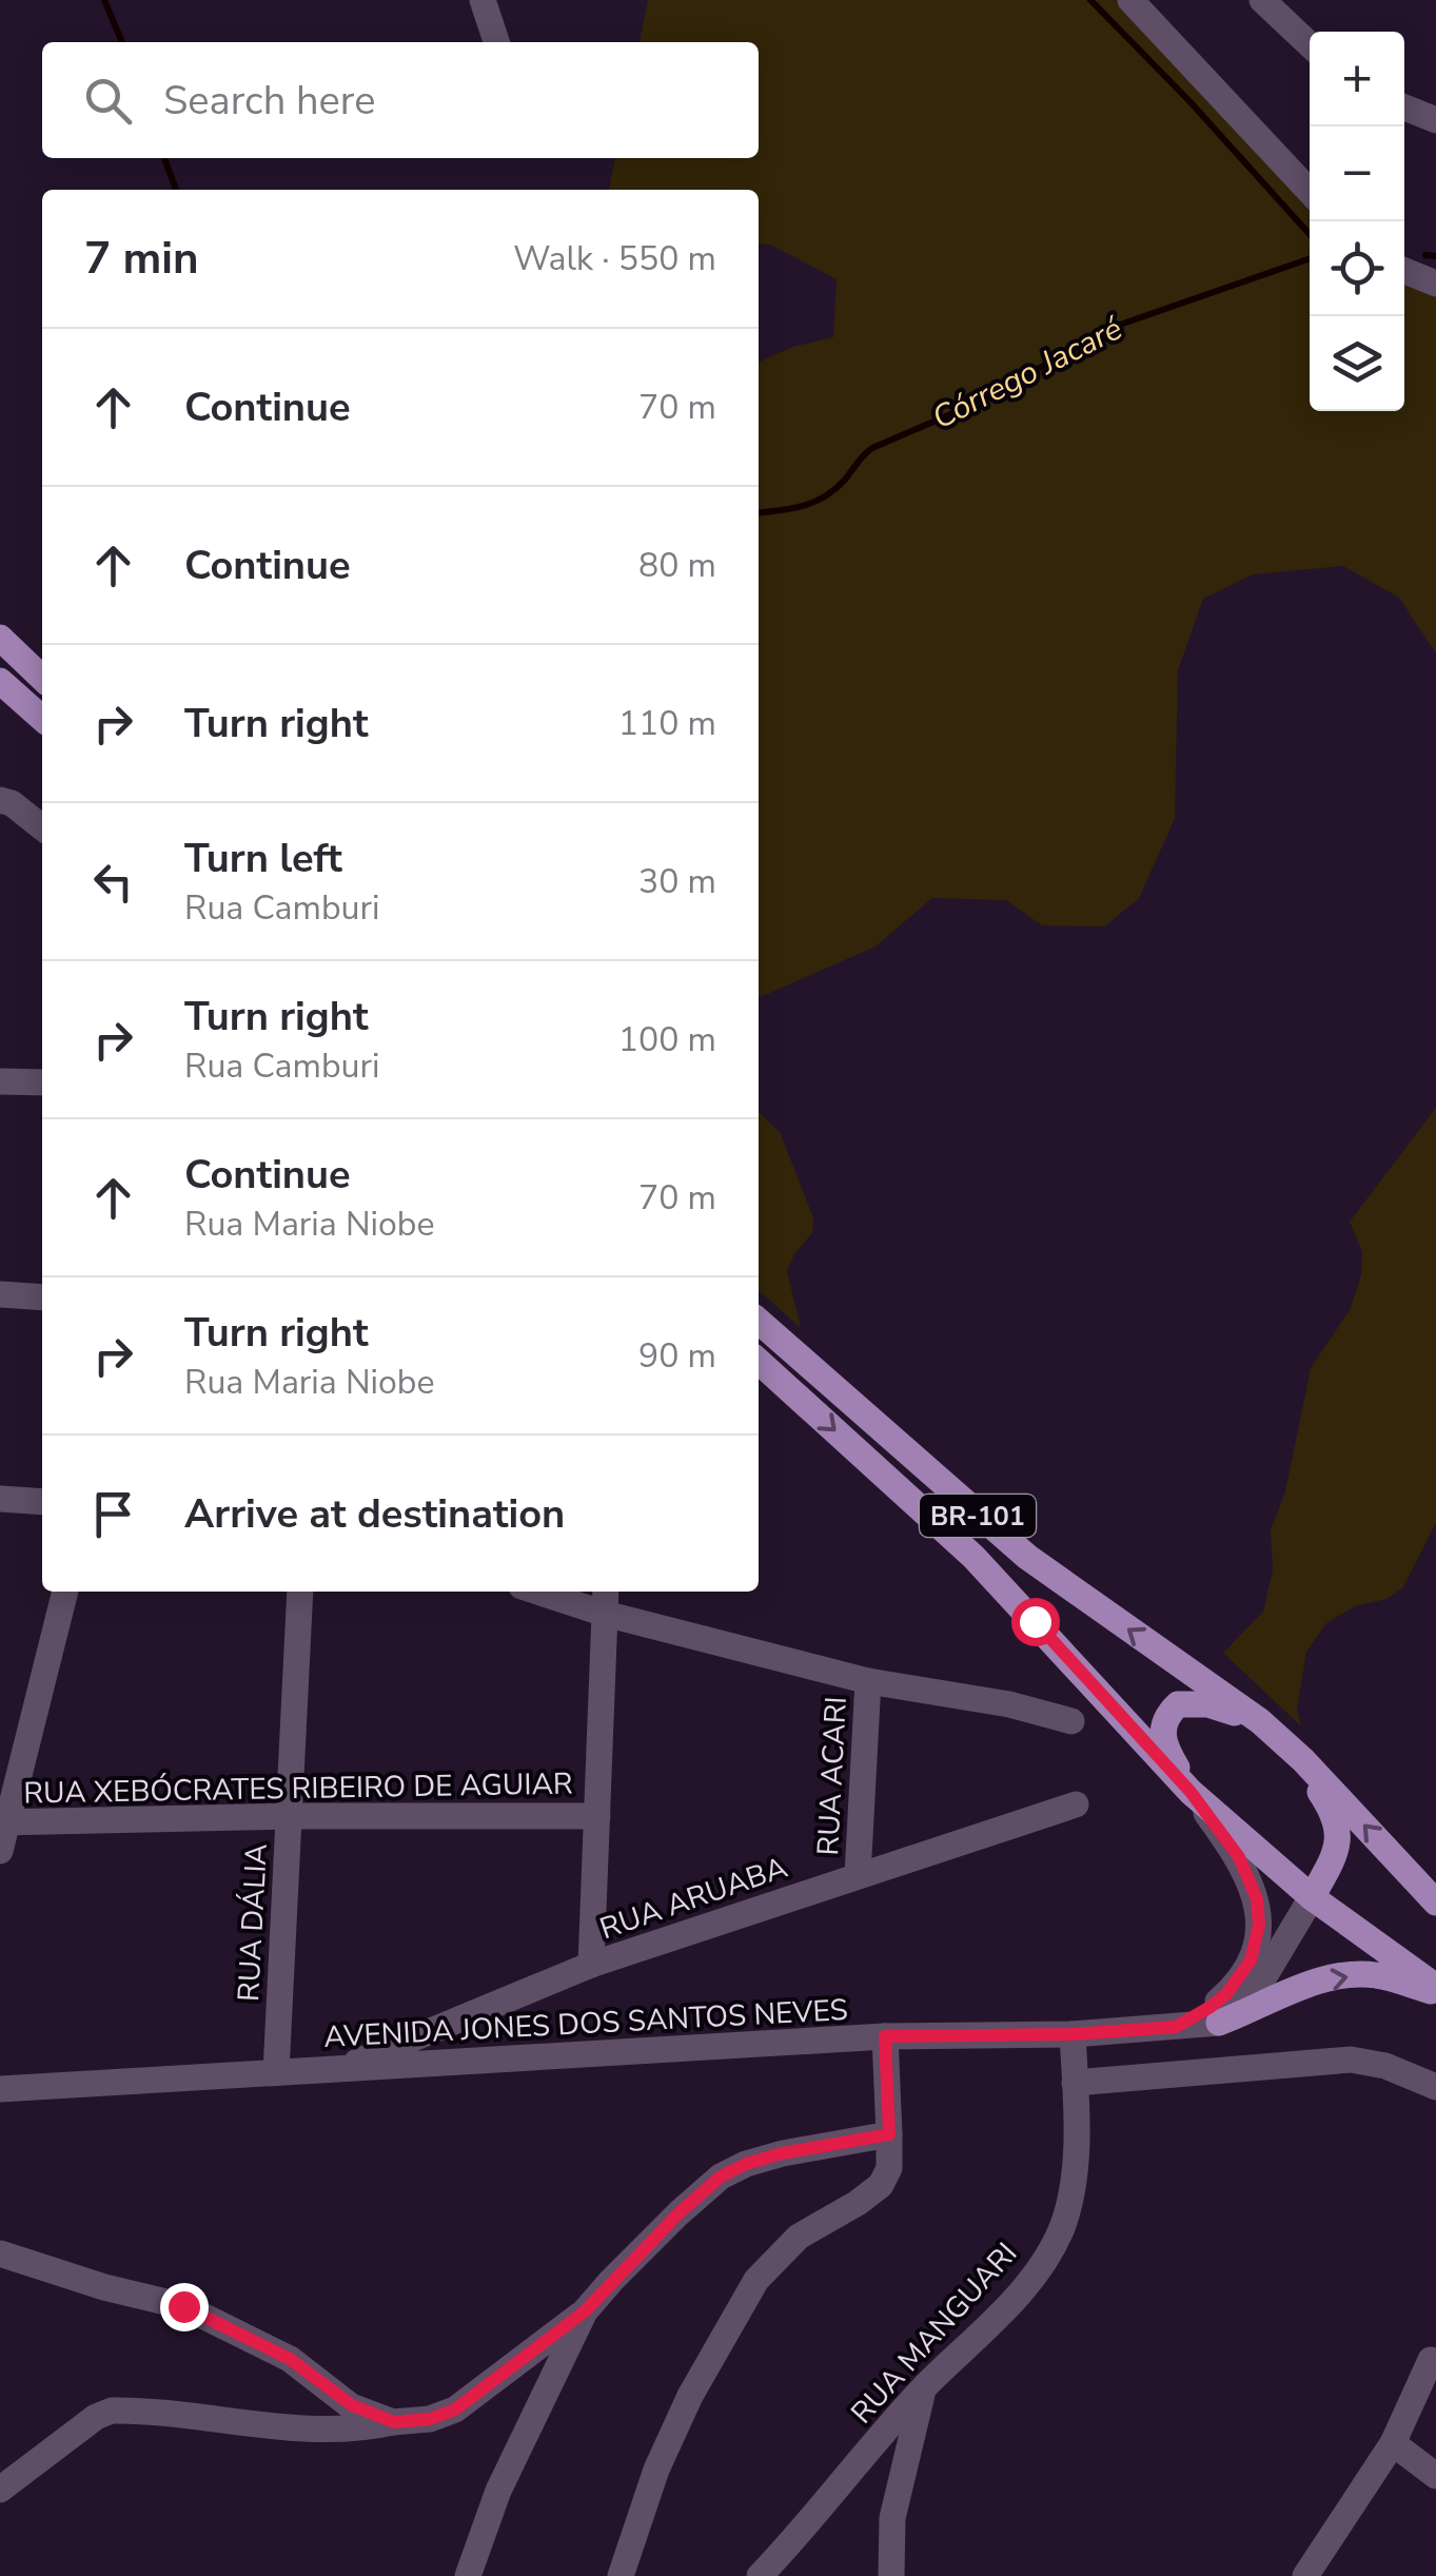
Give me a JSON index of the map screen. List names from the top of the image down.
{
  "streets": {
    "main road": ["BR-101"],
    "street": [
      "RUA ACARI",
      "RUA XEBÓCRATES RIBEIRO DE AGUIAR",
      "RUA ARUABA",
      "RUA DÁLIA",
      "AVENIDA JONES DOS SANTOS NEVES",
      "RUA MANGUARI"
    ]
  },
  "crossings": [
    ["BR-101", "AVENIDA JONES DOS SANTOS NEVES"],
    ["RUA ACARI", "RUA ARUABA"],
    ["RUA XEBÓCRATES RIBEIRO DE AGUIAR", "RUA DÁLIA"],
    ["RUA ARUABA", "AVENIDA JONES DOS SANTOS NEVES"],
    ["RUA DÁLIA", "AVENIDA JONES DOS SANTOS NEVES"],
    ["AVENIDA JONES DOS SANTOS NEVES", "RUA MANGUARI"]
  ],
  "water": ["Córrego Jacaré"],
  "page": {
    "map_buttons": ["+", "−"],
    "search": "Search here",
    "heading": ["7 min", "Walk · 550 m"],
    "list": [
      ["Continue", "70 m"],
      ["Continue", "80 m"],
      ["Turn right", "110 m"],
      ["Turn left", "Rua Camburi", "30 m"],
      ["Turn right", "Rua Camburi", "100 m"],
      ["Continue", "Rua Maria Niobe", "70 m"],
      ["Turn right", "Rua Maria Niobe", "90 m"],
      "Arrive at destination"
    ]
  }
}
